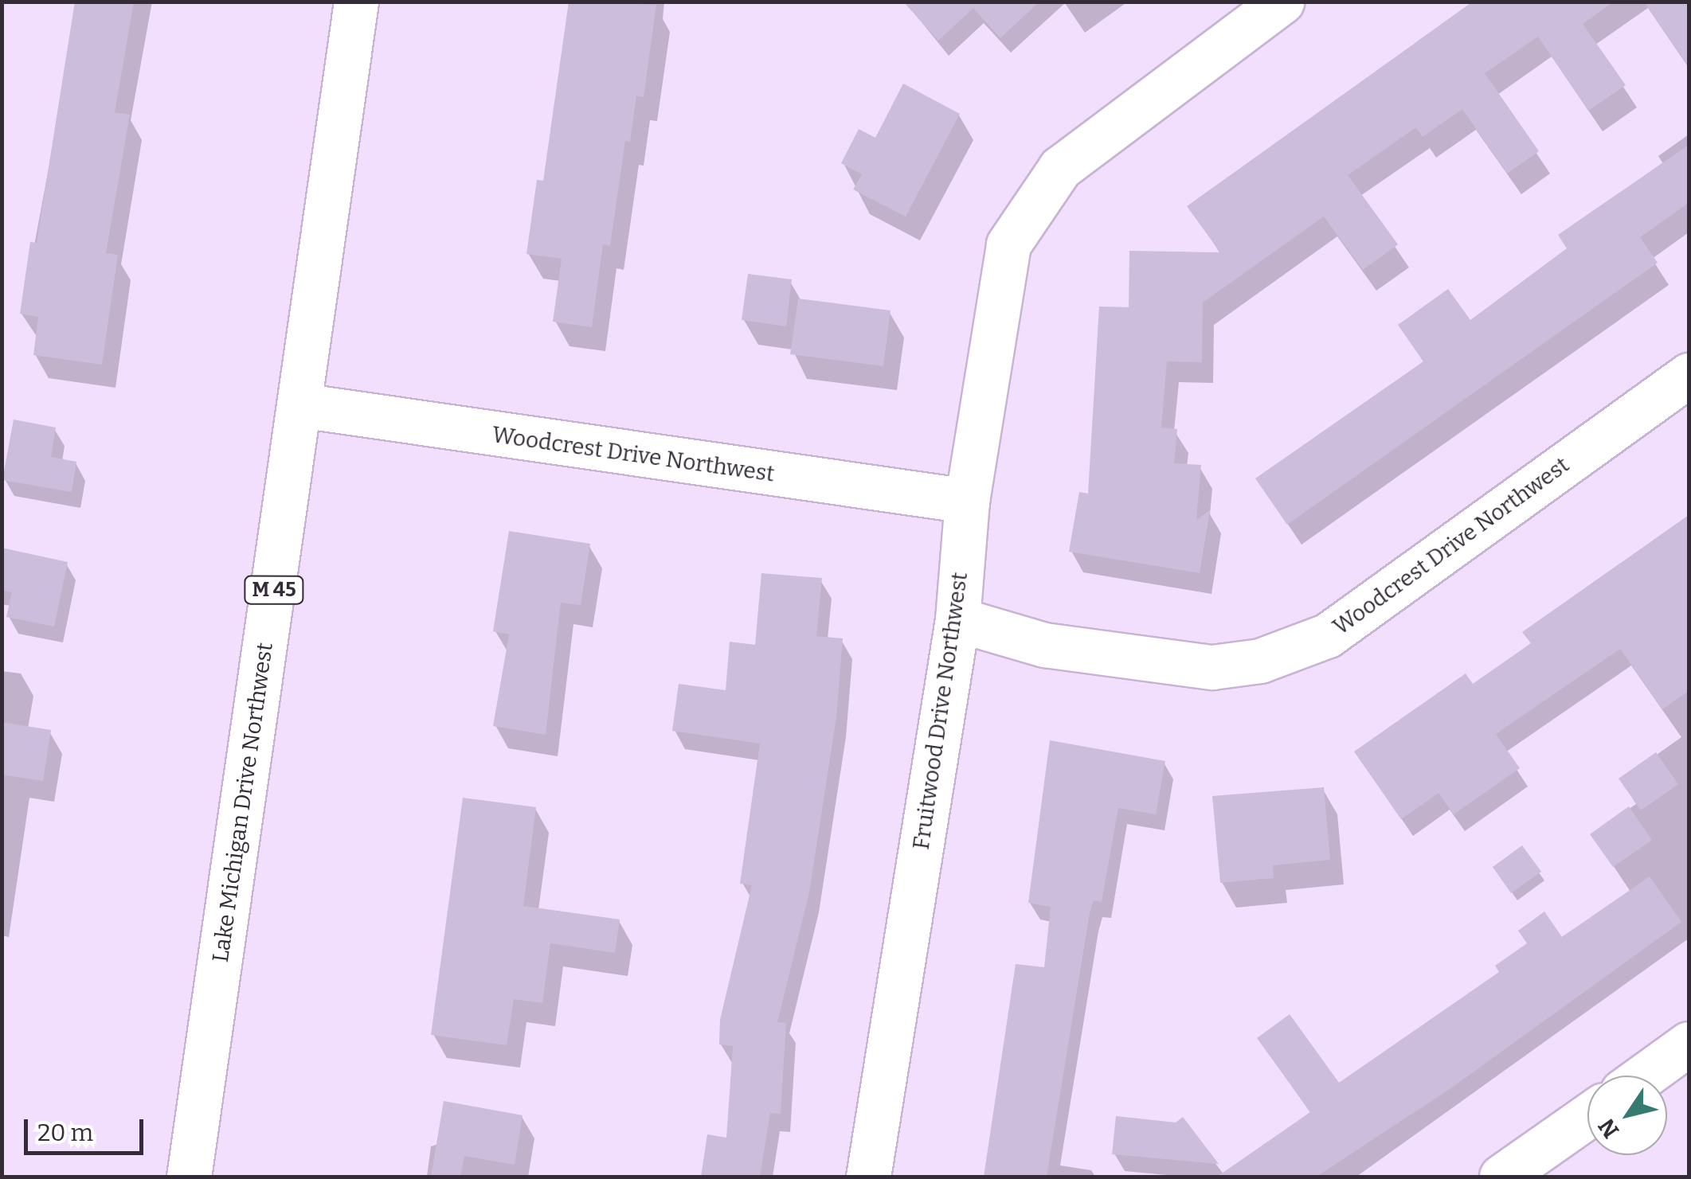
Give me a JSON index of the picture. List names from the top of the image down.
{
  "streets": {
    "main road": [
      "Woodcrest Drive Northwest",
      "M 45",
      "Fruitwood Drive Northwest",
      "Lake Michigan Drive Northwest"
    ]
  },
  "crossings": [
    ["Woodcrest Drive Northwest", "Fruitwood Drive Northwest"],
    ["Woodcrest Drive Northwest", "Lake Michigan Drive Northwest"]
  ],
  "scale_bar": "20 m",
  "north": "bottom left"
}
